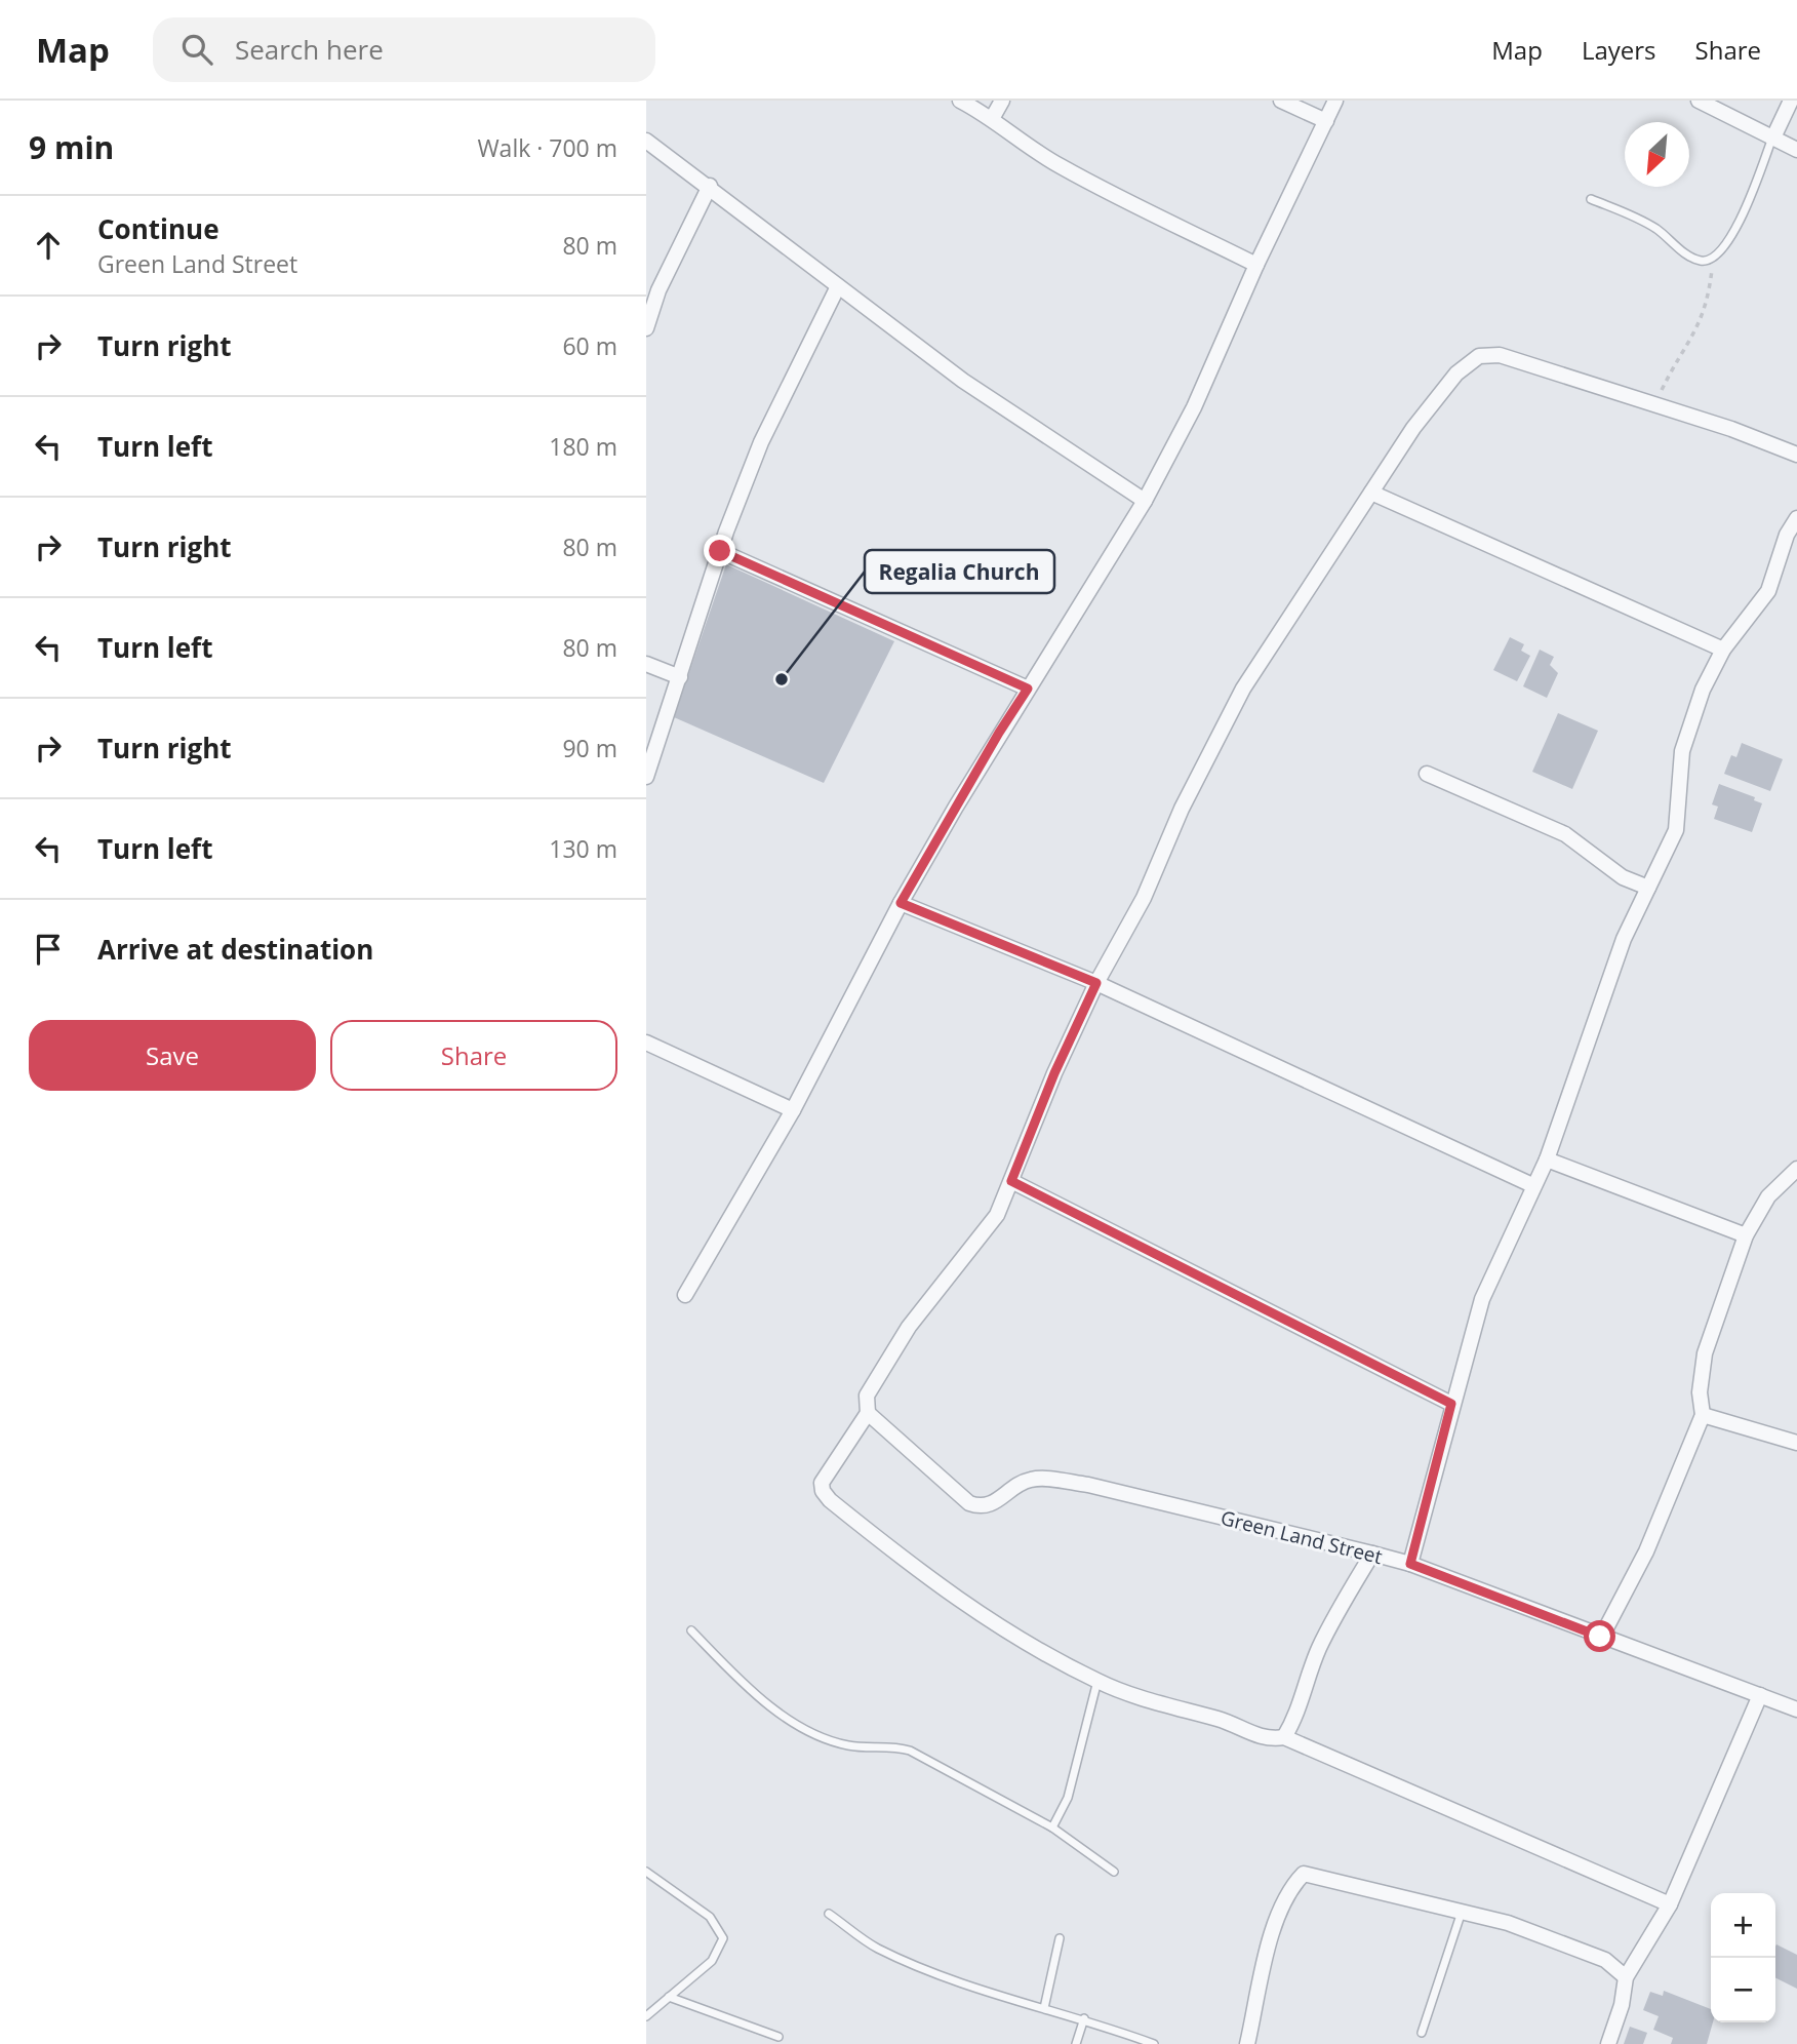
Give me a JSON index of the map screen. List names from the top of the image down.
{
  "streets": {
    "street": ["Green Land Street"]
  },
  "places": ["Regalia Church"],
  "north": "bottom left",
  "page": {
    "header": "Map",
    "search": "Search here",
    "nav": ["Map", "Layers", "Share"],
    "heading": ["9 min", "Walk · 700 m"],
    "list": [
      ["Continue", "Green Land Street", "80 m"],
      ["Turn right", "60 m"],
      ["Turn left", "180 m"],
      ["Turn right", "80 m"],
      ["Turn left", "80 m"],
      ["Turn right", "90 m"],
      ["Turn left", "130 m"],
      "Arrive at destination"
    ],
    "buttons": ["Save", "Share"],
    "map_buttons": ["+", "−"]
  }
}
